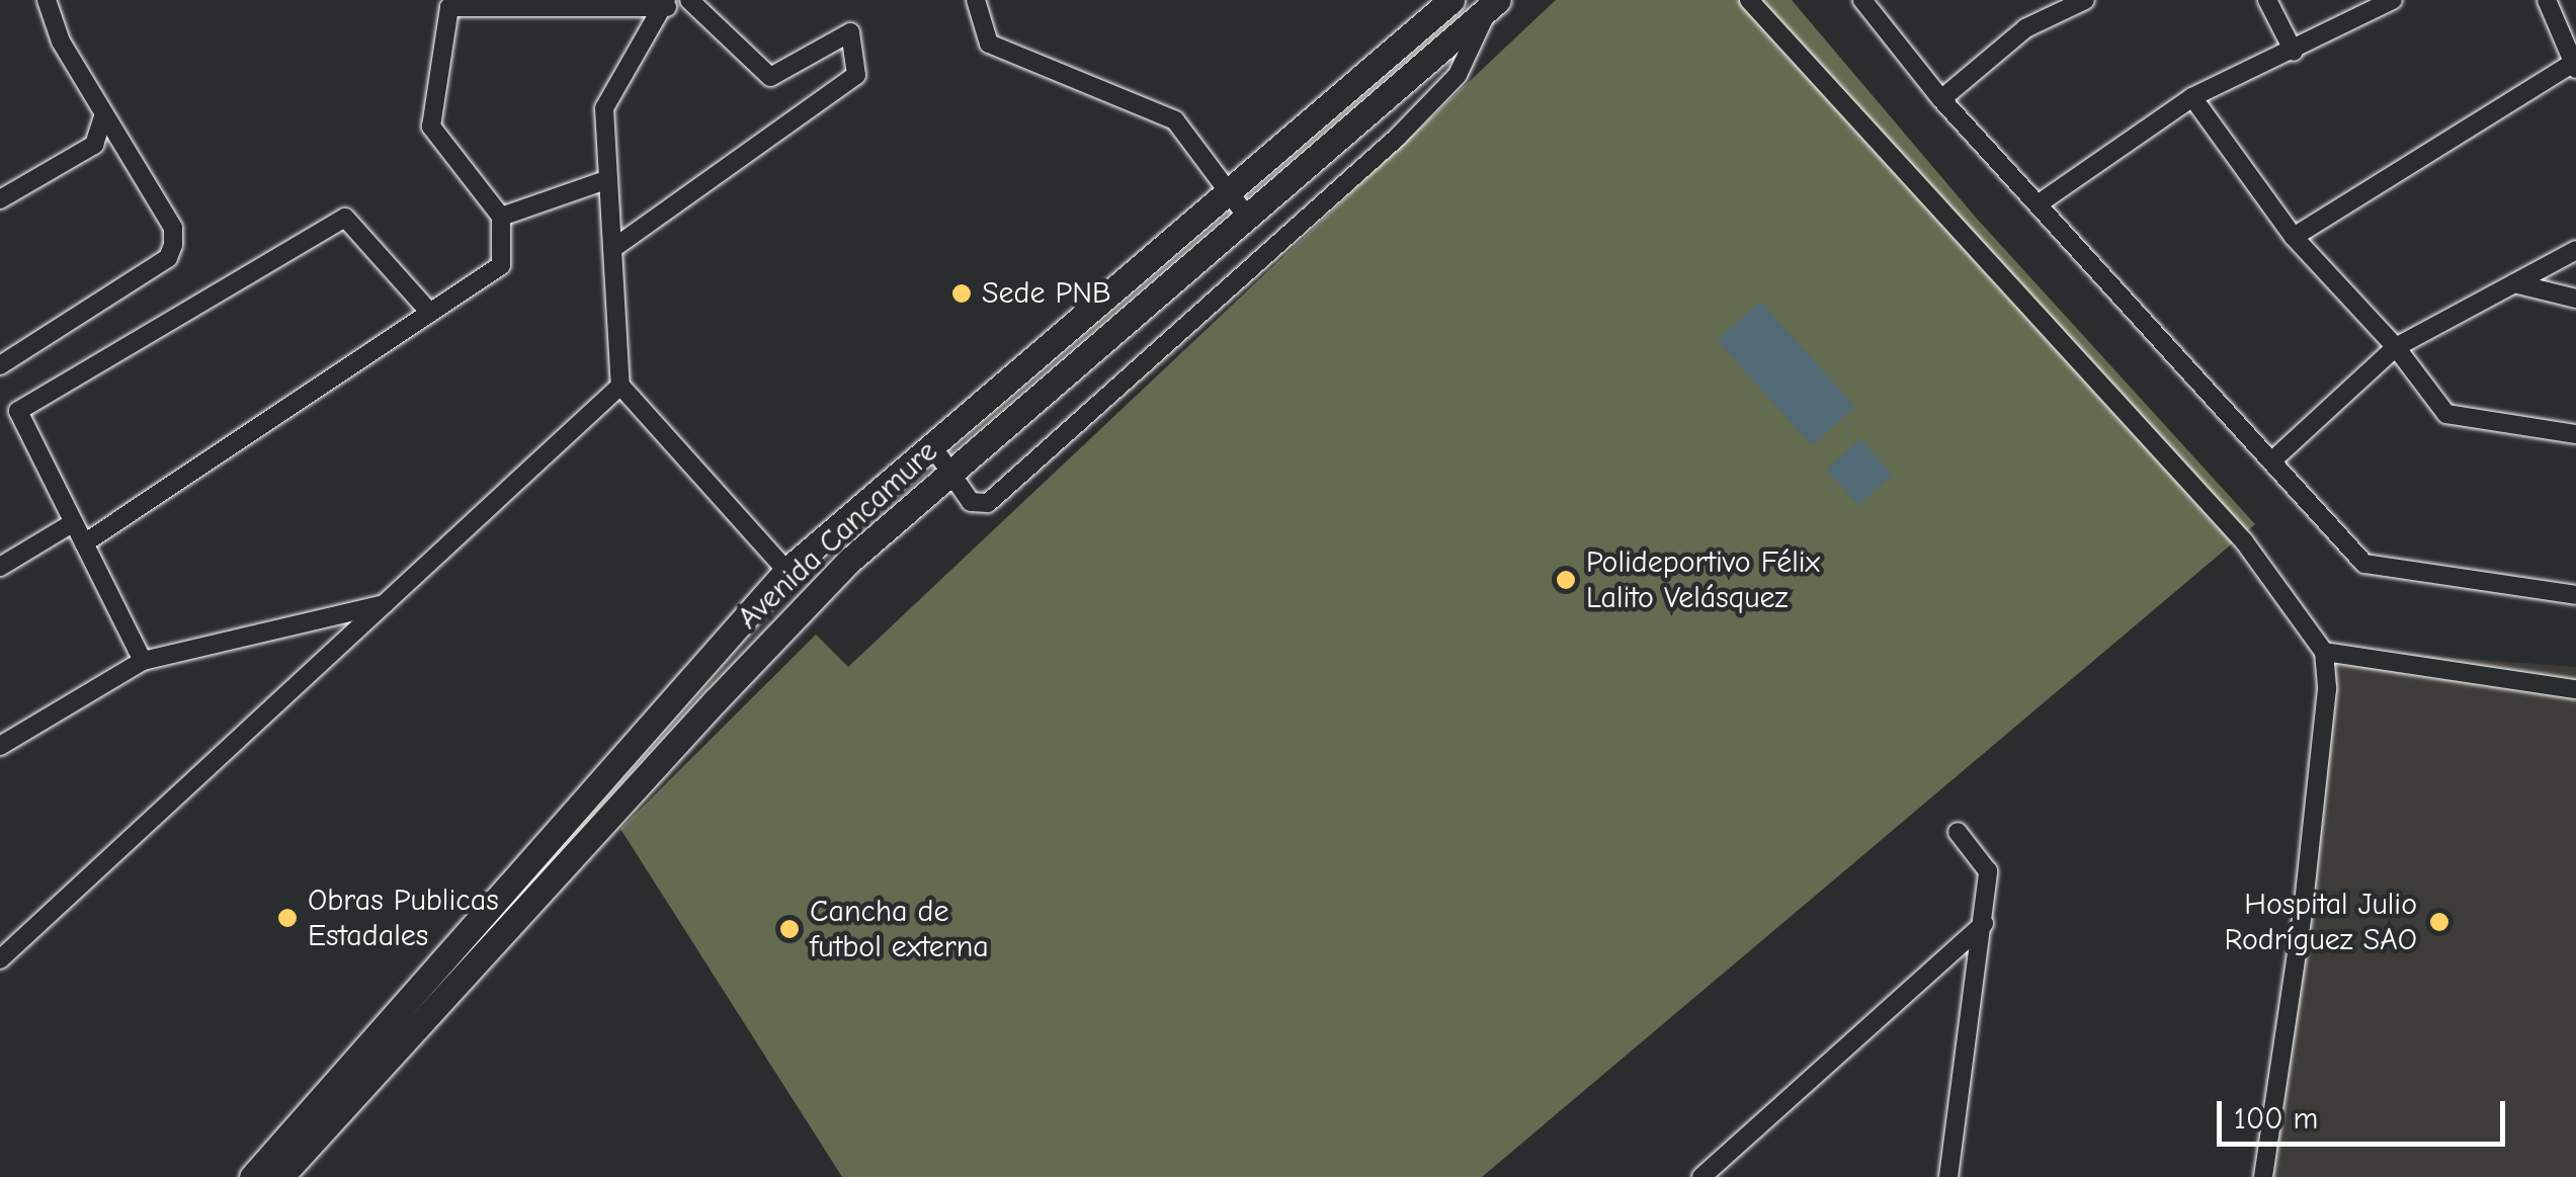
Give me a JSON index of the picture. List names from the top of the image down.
{
  "streets": {
    "main road": ["Avenida Cancamure"]
  },
  "places": [
    "Sede PNB",
    "Polideportivo Félix Lalito Velásquez",
    "Obras Publicas Estadales",
    "Hospital Julio Rodríguez SAO",
    "Cancha de futbol externa"
  ],
  "scale_bar": "100 m"
}
